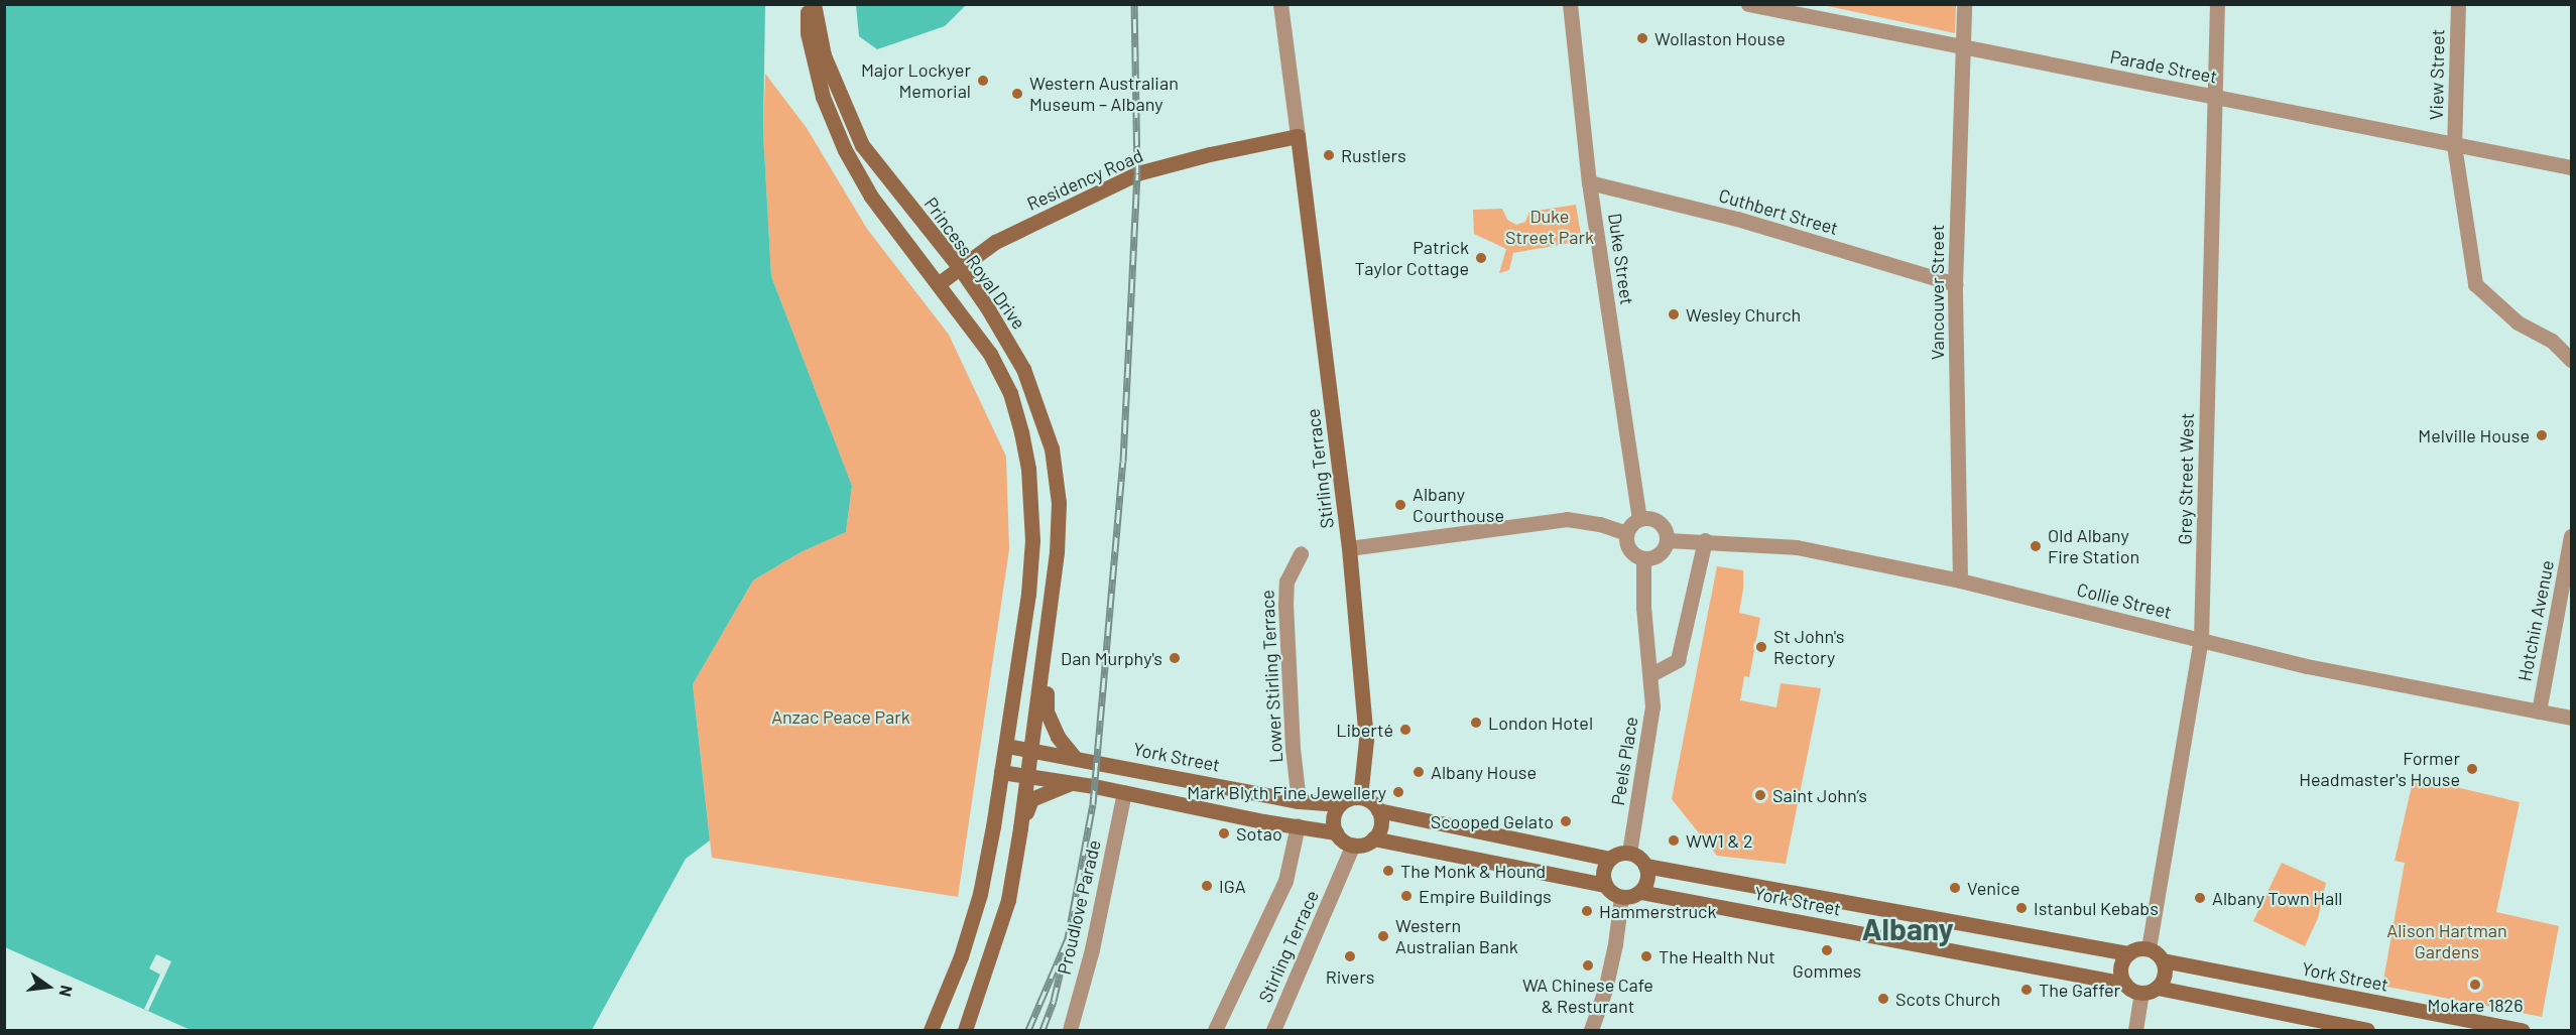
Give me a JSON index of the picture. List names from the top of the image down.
{
  "streets": {
    "main road": [
      "Residency Road",
      "Princess Royal Drive",
      "Stirling Terrace",
      "York Street"
    ],
    "street": [
      "Parade Street",
      "View Street",
      "Cuthbert Street",
      "Duke Street",
      "Vancouver Street",
      "Grey Street West",
      "Collie Street",
      "Hotchin Avenue",
      "Lower Stirling Terrace",
      "Peels Place",
      "Proudlove Parade"
    ]
  },
  "crossings": [
    ["Parade Street", "View Street"],
    ["Parade Street", "Vancouver Street"],
    ["Parade Street", "Grey Street West"],
    ["Residency Road", "Princess Royal Drive"],
    ["Residency Road", "Stirling Terrace"],
    ["Cuthbert Street", "Duke Street"],
    ["Cuthbert Street", "Vancouver Street"],
    ["Duke Street", "Collie Street"],
    ["Duke Street", "Peels Place"],
    ["Princess Royal Drive", "York Street"],
    ["Vancouver Street", "Collie Street"],
    ["Stirling Terrace", "York Street"],
    ["Grey Street West", "Collie Street"],
    ["Grey Street West", "York Street"],
    ["Collie Street", "Hotchin Avenue"],
    ["Collie Street", "Peels Place"],
    ["Lower Stirling Terrace", "York Street"],
    ["York Street", "Peels Place"]
  ],
  "districts": ["Albany"],
  "parks": ["Duke Street Park", "Anzac Peace Park", "Alison Hartman Gardens"],
  "places": [
    "Wollaston House",
    "Major Lockyer Memorial",
    "Western Australian Museum – Albany",
    "Rustlers",
    "Patrick Taylor Cottage",
    "Wesley Church",
    "Melville House",
    "Albany Courthouse",
    "Old Albany Fire Station",
    "St John's Rectory",
    "Dan Murphy's",
    "London Hotel",
    "Liberté",
    "Former Headmaster's House",
    "Albany House",
    "Mark Blyth Fine Jewellery",
    "Saint John’s",
    "Scooped Gelato",
    "Sotao",
    "WW1 & 2",
    "The Monk & Hound",
    "IGA",
    "Venice",
    "Empire Buildings",
    "Albany Town Hall",
    "Istanbul Kebabs",
    "Hammerstruck",
    "Western Australian Bank",
    "Gommes",
    "Rivers",
    "The Health Nut",
    "WA Chinese Cafe & Resturant",
    "Mokare 1826",
    "The Gaffer",
    "Scots Church"
  ],
  "north": "right"
}
